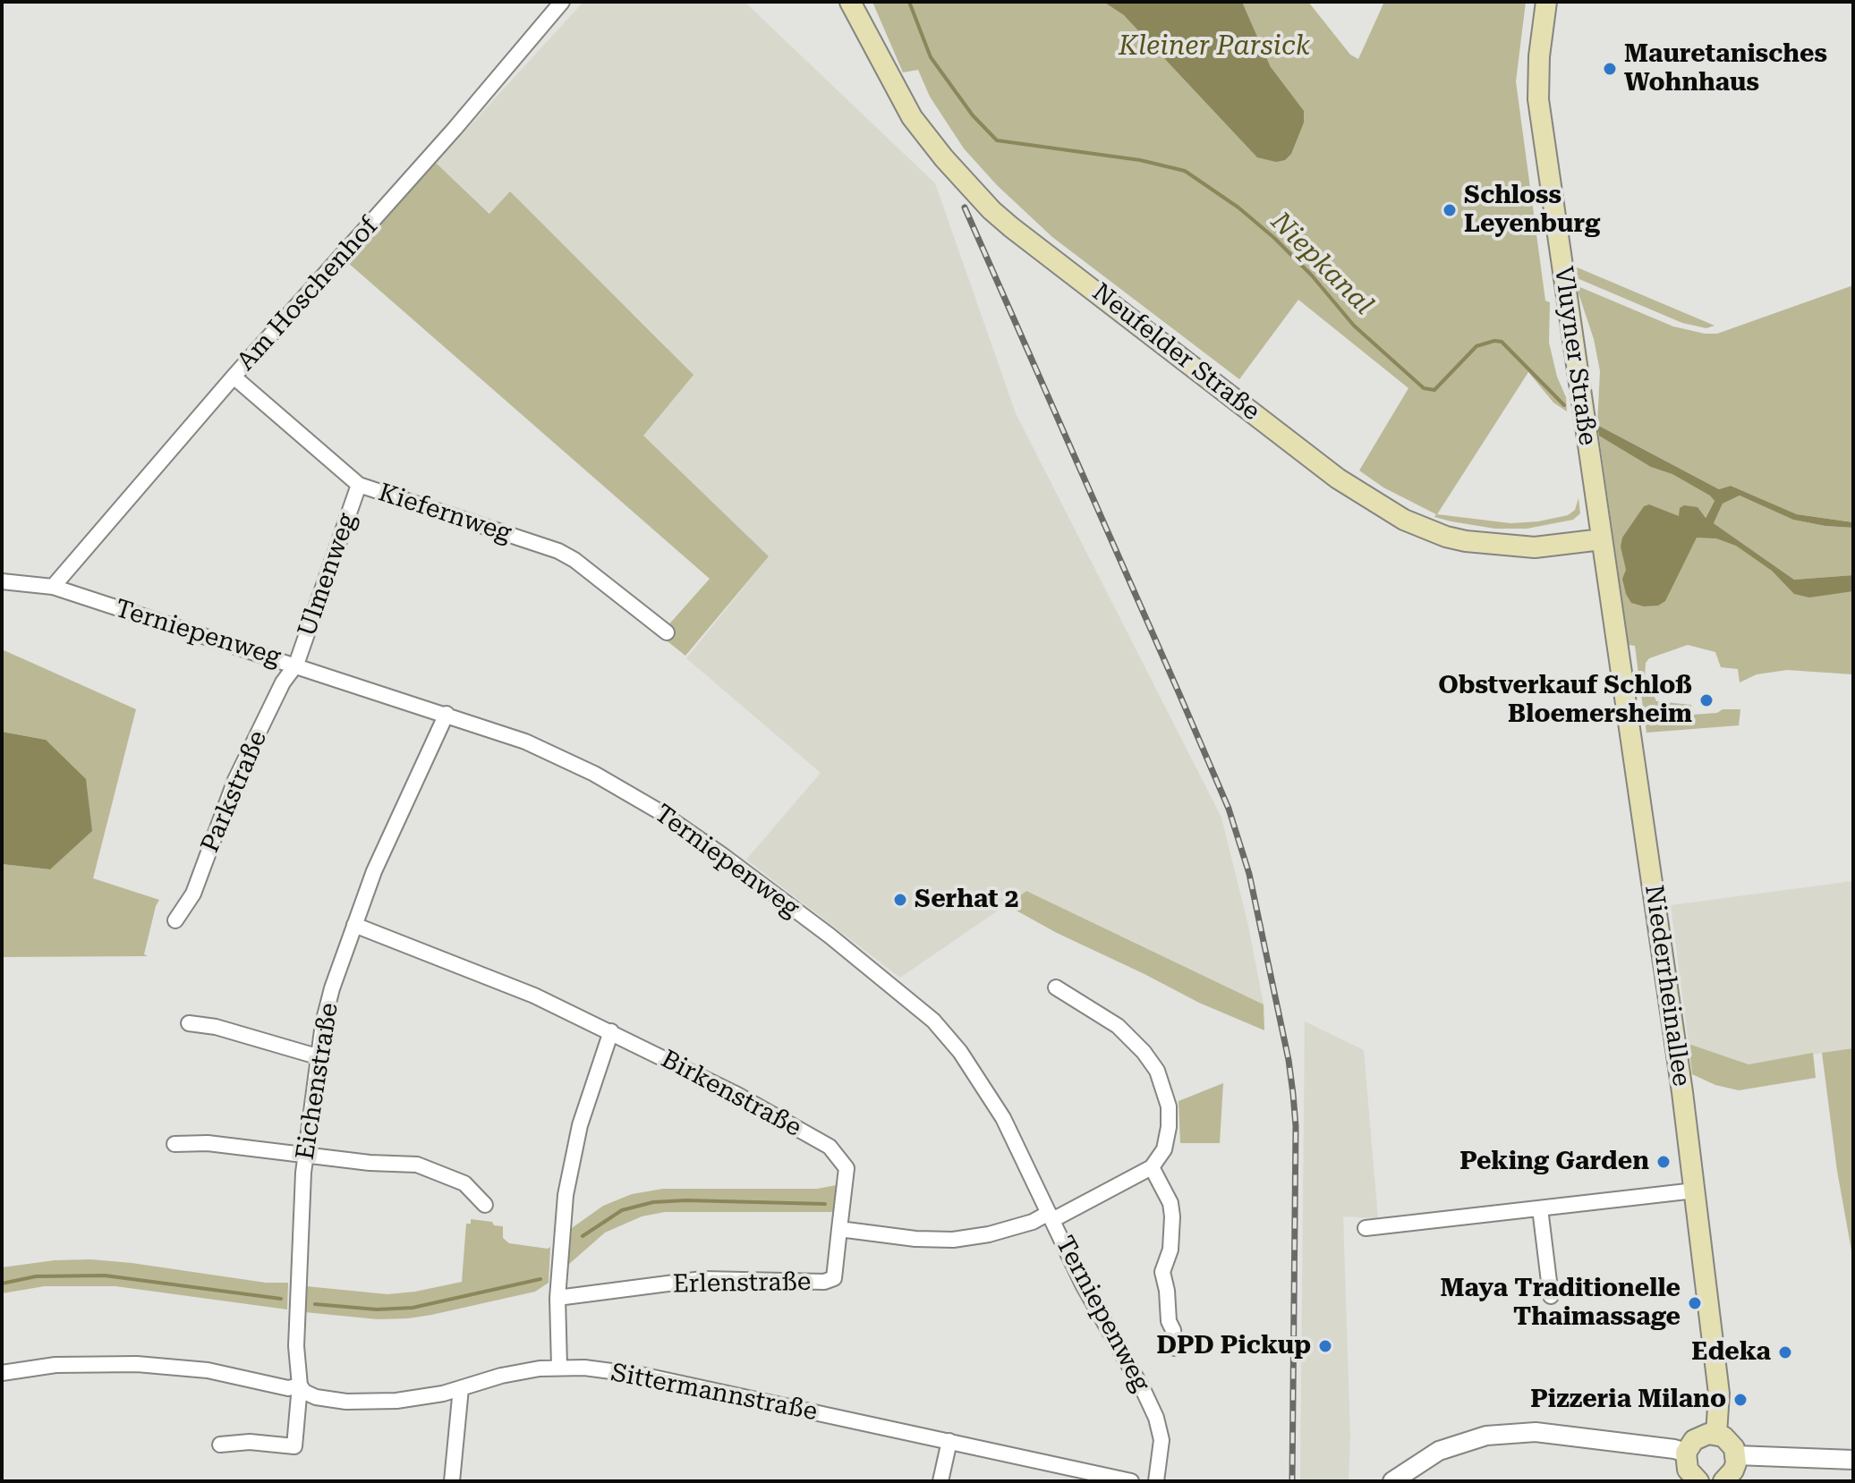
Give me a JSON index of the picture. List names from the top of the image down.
{
  "streets": {
    "main road": ["Neufelder Straße", "Vluyner Straße", "Niederrheinallee"],
    "street": [
      "Am Hoschenhof",
      "Kiefernweg",
      "Ulmenweg",
      "Terniepenweg",
      "Parkstraße",
      "Eichenstraße",
      "Birkenstraße",
      "Erlenstraße",
      "Sittermannstraße"
    ]
  },
  "crossings": [
    ["Am Hoschenhof", "Kiefernweg"],
    ["Am Hoschenhof", "Terniepenweg"],
    ["Neufelder Straße", "Vluyner Straße"],
    ["Neufelder Straße", "Niederrheinallee"],
    ["Vluyner Straße", "Niederrheinallee"],
    ["Kiefernweg", "Ulmenweg"],
    ["Ulmenweg", "Terniepenweg"],
    ["Ulmenweg", "Parkstraße"],
    ["Terniepenweg", "Parkstraße"],
    ["Terniepenweg", "Eichenstraße"],
    ["Eichenstraße", "Birkenstraße"],
    ["Eichenstraße", "Sittermannstraße"],
    ["Birkenstraße", "Erlenstraße"]
  ],
  "water": ["Kleiner Parsick", "Niepkanal"],
  "places": [
    "Mauretanisches Wohnhaus",
    "Schloss Leyenburg",
    "Obstverkauf Schloß Bloemersheim",
    "Serhat 2",
    "Peking Garden",
    "Maya Traditionelle Thaimassage",
    "DPD Pickup",
    "Edeka",
    "Pizzeria Milano"
  ]
}
